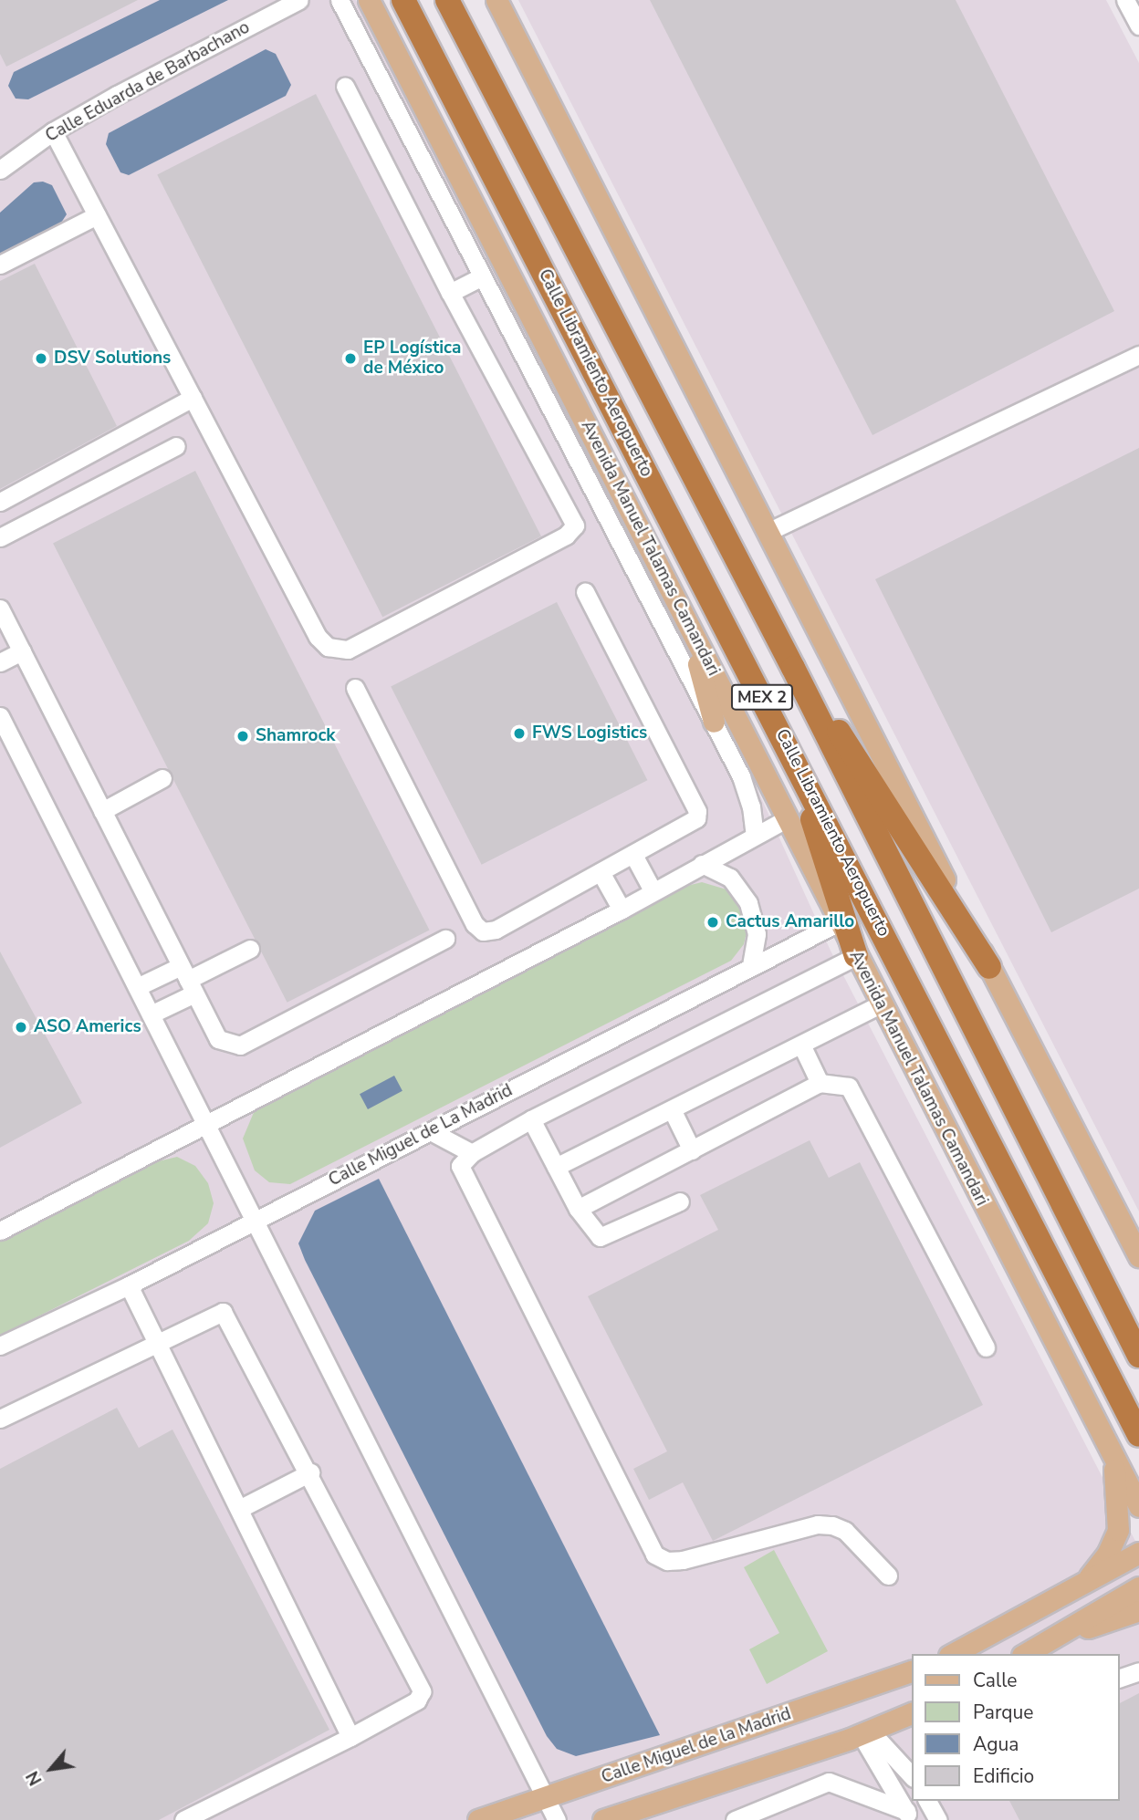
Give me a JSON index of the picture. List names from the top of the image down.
{
  "streets": {
    "highway": ["Calle Libramiento Aeropuerto", "MEX 2"],
    "main road": ["Avenida Manuel Talamas Camandari", "Calle Miguel de la Madrid"],
    "street": ["Calle Eduarda de Barbachano", "Calle Miguel de La Madrid"]
  },
  "crossings": [
    ["Avenida Manuel Talamas Camandari", "Calle Miguel de La Madrid"]
  ],
  "places": [
    "DSV Solutions",
    "EP Logística de México",
    "FWS Logistics",
    "Shamrock",
    "Cactus Amarillo",
    "ASO Americs"
  ],
  "legend": [
    "Calle",
    "Parque",
    "Agua",
    "Edificio"
  ],
  "north": "bottom left"
}
